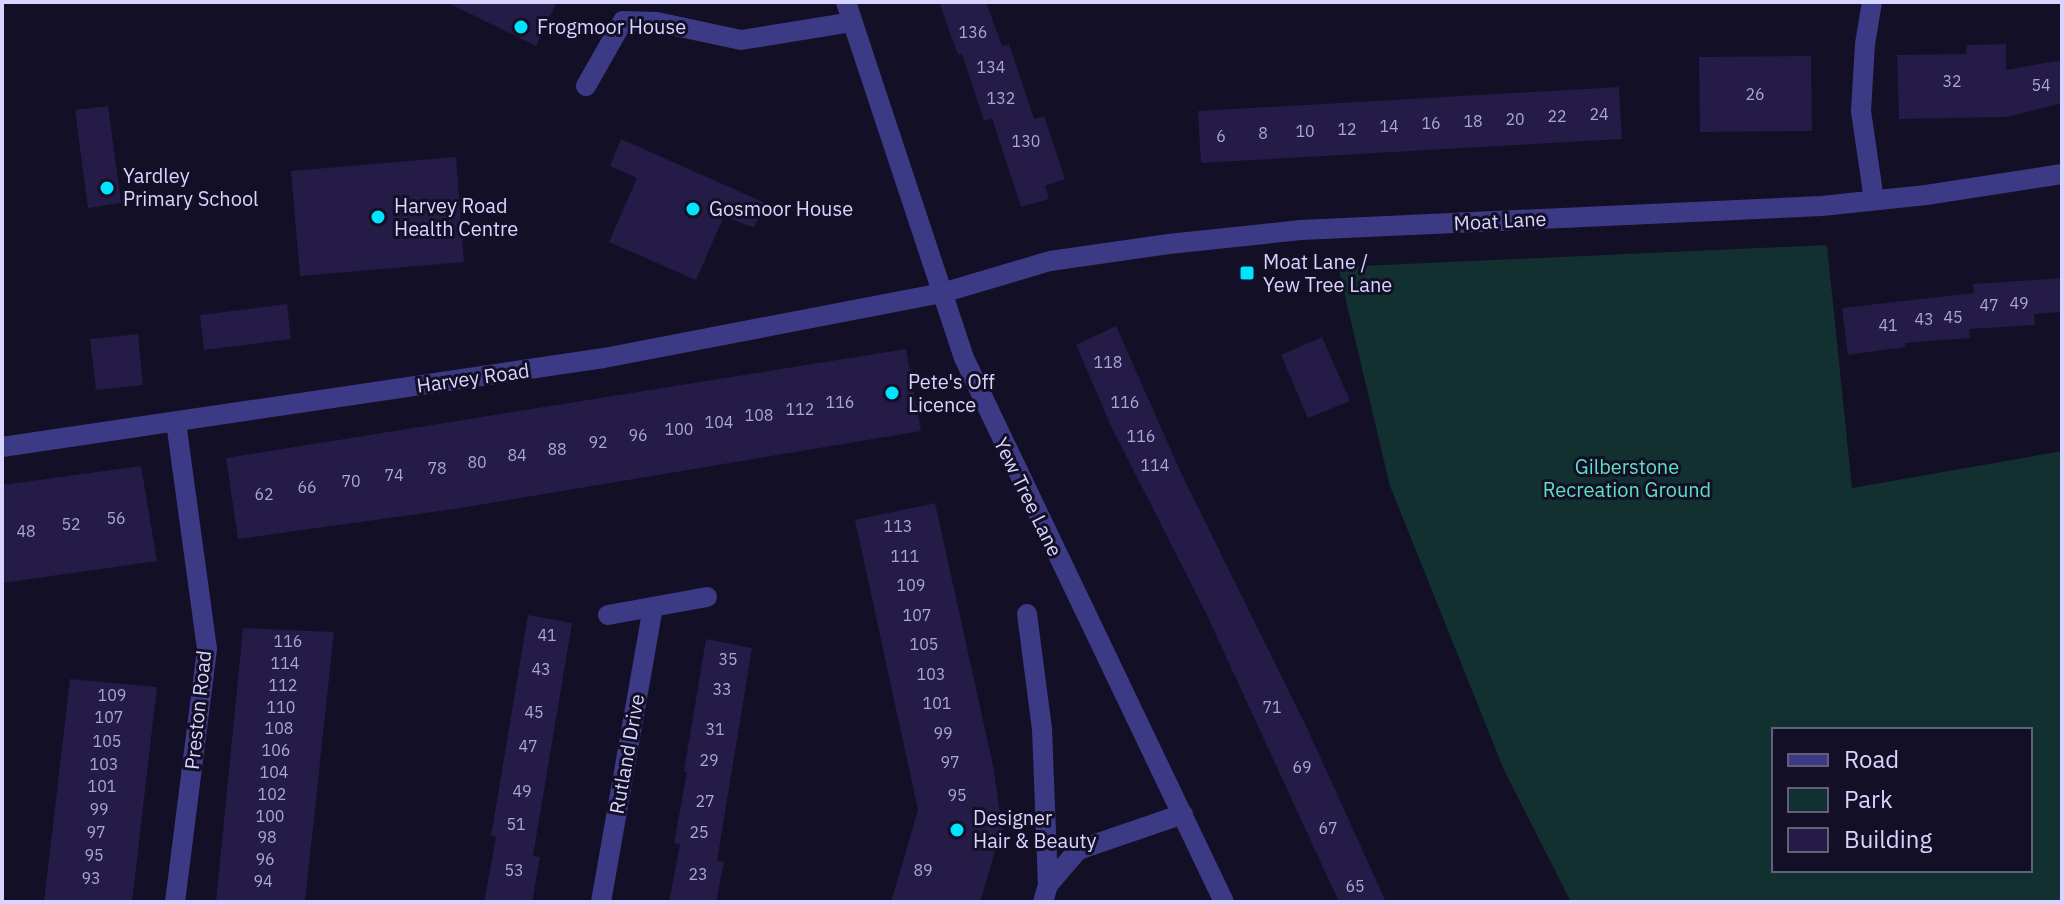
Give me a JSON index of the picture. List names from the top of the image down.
{
  "streets": {
    "street": [
      "Moat Lane",
      "Harvey Road",
      "Yew Tree Lane",
      "Preston Road",
      "Rutland Drive"
    ]
  },
  "crossings": [
    ["Moat Lane", "Harvey Road"],
    ["Moat Lane", "Yew Tree Lane"],
    ["Harvey Road", "Yew Tree Lane"],
    ["Harvey Road", "Preston Road"]
  ],
  "parks": ["Gilberstone Recreation Ground"],
  "places": {
    "other": [
      "Frogmoor House",
      "Yardley Primary School",
      "Gosmoor House",
      "Harvey Road Health Centre",
      "Pete's Off Licence",
      "Designer Hair & Beauty"
    ],
    "transit": ["Moat Lane / Yew Tree Lane"]
  },
  "house_numbers": [
    "136",
    "134",
    "32",
    "54",
    "26",
    "132",
    "24",
    "22",
    "20",
    "18",
    "16",
    "14",
    "12",
    "10",
    "8",
    "6",
    "130",
    "49",
    "47",
    "45",
    "43",
    "41",
    "118",
    "116",
    "116",
    "112",
    "108",
    "104",
    "100",
    "96",
    "116",
    "92",
    "88",
    "84",
    "80",
    "114",
    "78",
    "74",
    "70",
    "66",
    "62",
    "56",
    "52",
    "113",
    "48",
    "111",
    "109",
    "107",
    "41",
    "116",
    "105",
    "35",
    "114",
    "43",
    "103",
    "112",
    "33",
    "109",
    "101",
    "110",
    "71",
    "45",
    "107",
    "108",
    "31",
    "99",
    "105",
    "47",
    "106",
    "29",
    "97",
    "103",
    "69",
    "104",
    "101",
    "49",
    "102",
    "95",
    "27",
    "99",
    "100",
    "51",
    "67",
    "97",
    "25",
    "98",
    "95",
    "96",
    "53",
    "89",
    "23",
    "93",
    "94",
    "65"
  ],
  "legend": ["Road", "Park", "Building"]
}
